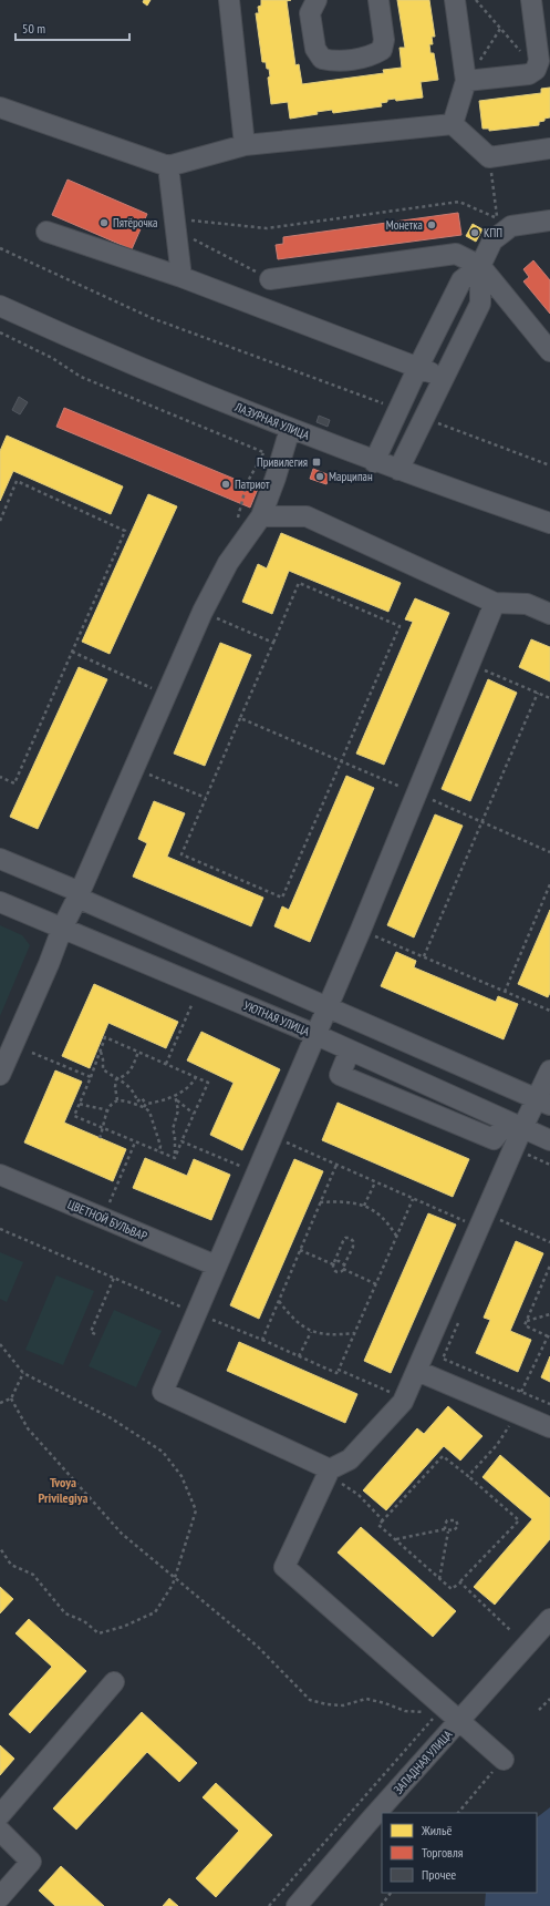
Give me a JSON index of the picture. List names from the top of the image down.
{
  "streets": {
    "street": [
      "ЛАЗУРНАЯ УЛИЦА",
      "УЮТНАЯ УЛИЦА",
      "ЦВЕТНОЙ БУЛЬВАР",
      "ЗАПАДНАЯ УЛИЦА"
    ]
  },
  "districts": ["Tvoya Privilegiya"],
  "places": {
    "other": [
      "Пятёрочка",
      "Монетка",
      "КПП",
      "Марципан",
      "Патриот"
    ],
    "transit": ["Привилегия"]
  },
  "legend": ["Жильё", "Торговля", "Прочее"],
  "scale_bar": "50 m"
}
